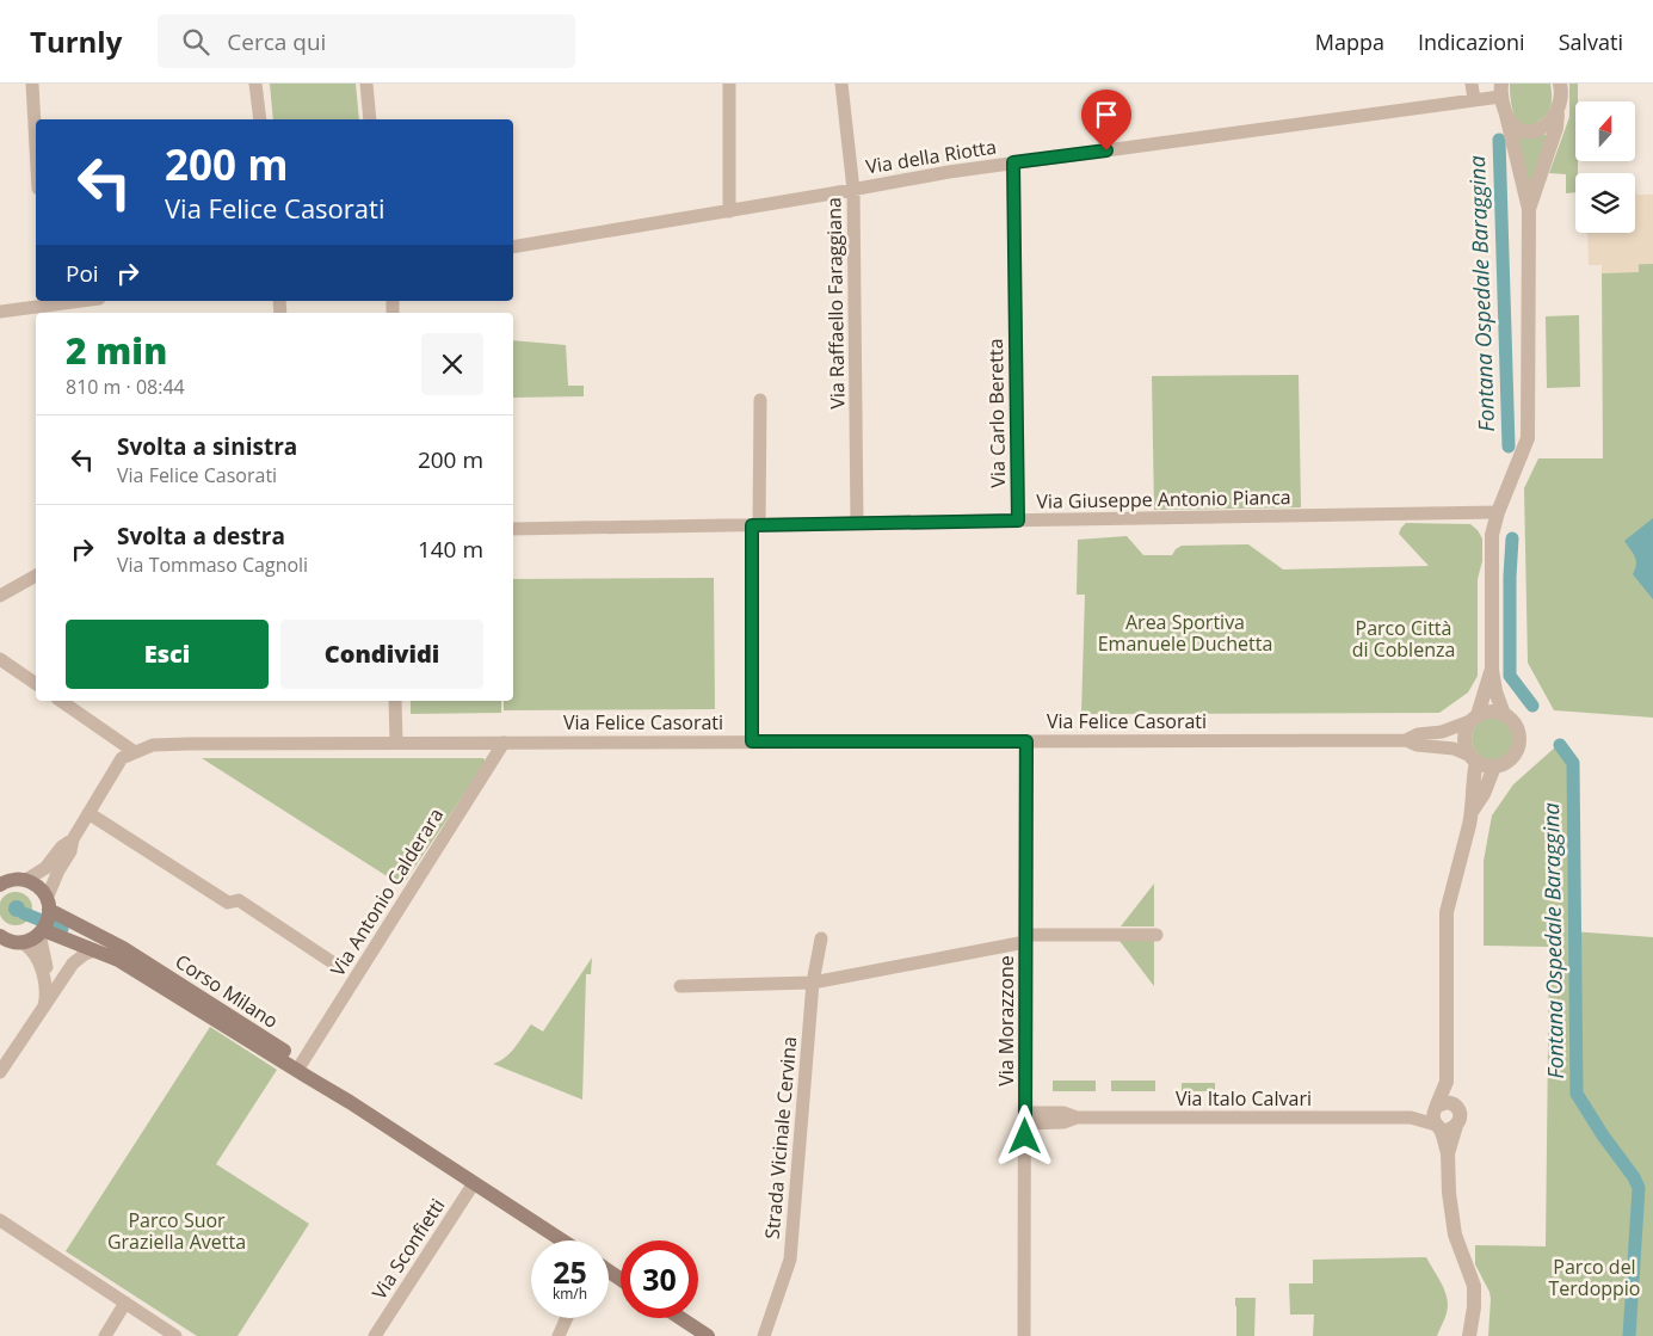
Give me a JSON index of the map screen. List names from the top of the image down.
{
  "streets": {
    "main road": ["Corso Milano"],
    "street": [
      "Via della Riotta",
      "Via Raffaello Faraggiana",
      "Via Carlo Beretta",
      "Via Giuseppe Antonio Pianca",
      "Via Felice Casorati",
      "Via Antonio Calderara",
      "Via Morazzone",
      "Via Italo Calvari",
      "Strada Vicinale Cervina",
      "Via Sconfietti"
    ]
  },
  "crossings": [
    ["Via della Riotta", "Via Raffaello Faraggiana"],
    ["Via della Riotta", "Via Carlo Beretta"],
    ["Via Raffaello Faraggiana", "Via Giuseppe Antonio Pianca"],
    ["Via Carlo Beretta", "Via Giuseppe Antonio Pianca"],
    ["Via Felice Casorati", "Via Antonio Calderara"],
    ["Via Felice Casorati", "Corso Milano"],
    ["Via Felice Casorati", "Via Morazzone"],
    ["Via Antonio Calderara", "Corso Milano"],
    ["Corso Milano", "Via Sconfietti"],
    ["Via Morazzone", "Via Italo Calvari"]
  ],
  "water": ["Fontana Ospedale Baraggina"],
  "parks": [
    "Area Sportiva Emanuele Duchetta",
    "Parco Città di Coblenza",
    "Parco Suor Graziella Avetta",
    "Parco del Terdoppio"
  ],
  "north": "top",
  "page": {
    "header": "Turnly",
    "search": "Cerca qui",
    "nav": ["Mappa", "Indicazioni", "Salvati"],
    "turn": ["200 m", "Via Felice Casorati"],
    "then": "Poi",
    "heading": ["2 min", "810 m · 08:44"],
    "list": [
      {
        "name": "Svolta a sinistra",
        "note": "Via Felice Casorati",
        "value": "200 m"
      },
      {
        "name": "Svolta a destra",
        "note": "Via Tommaso Cagnoli",
        "value": "140 m"
      }
    ],
    "buttons": ["Esci", "Condividi"],
    "speed": "25 km/h",
    "limit": "30"
  }
}
